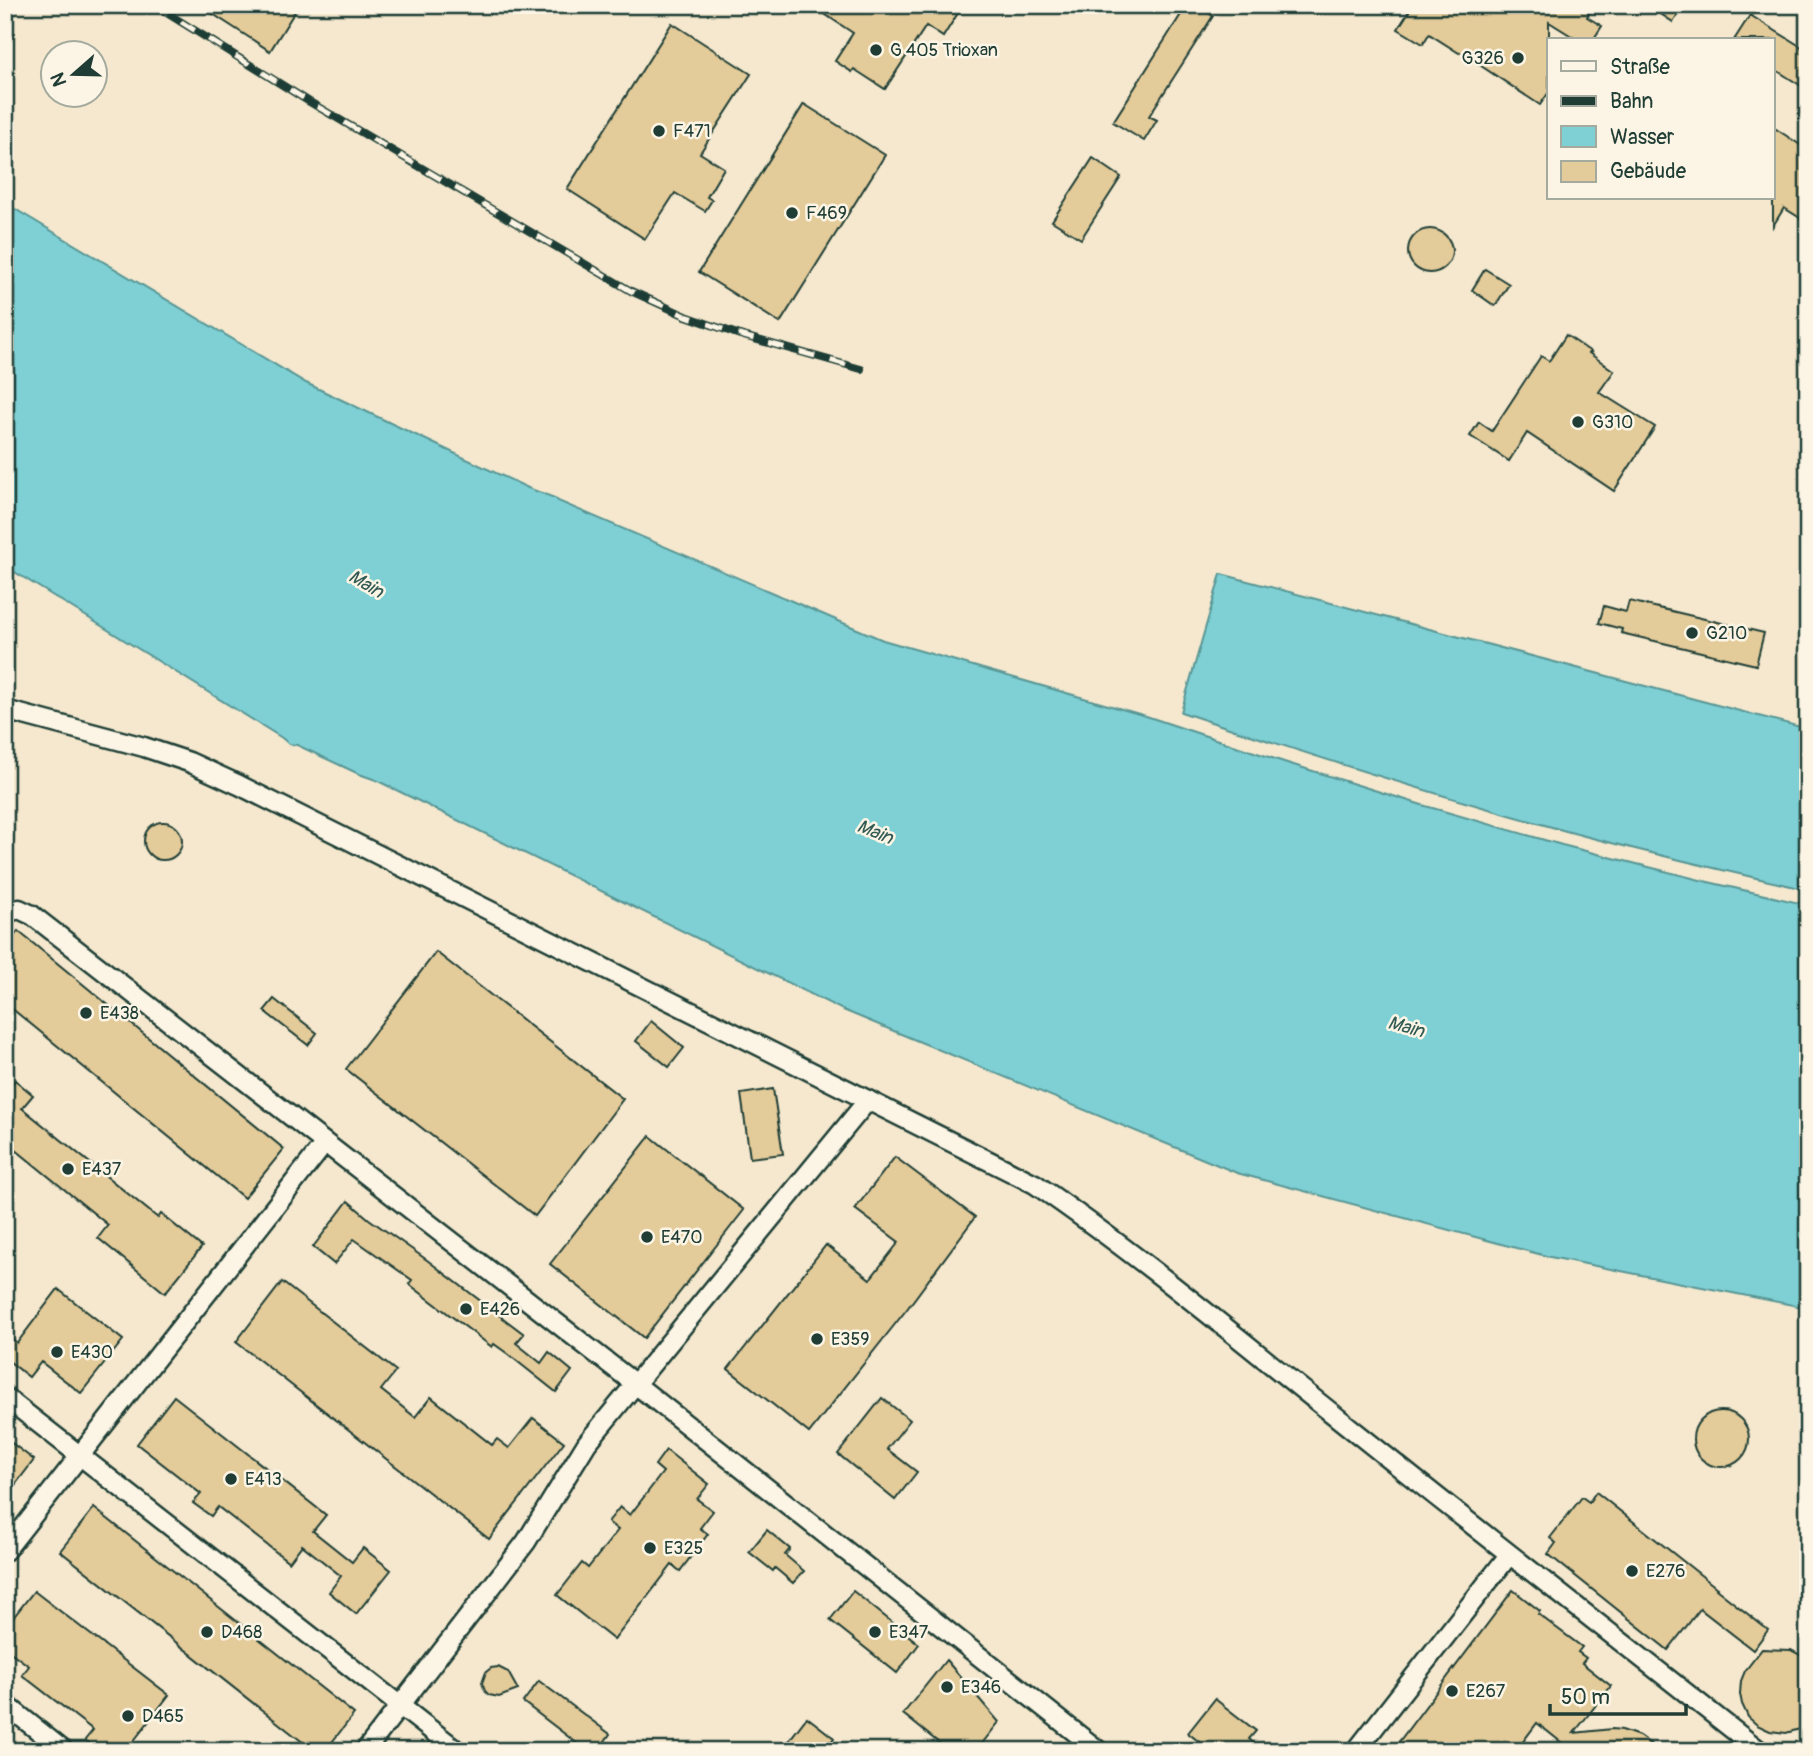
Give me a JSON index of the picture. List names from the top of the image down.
{
  "water": ["Main"],
  "places": [
    "G 405 Trioxan",
    "G326",
    "F471",
    "F469",
    "G310",
    "G210",
    "E438",
    "E437",
    "E470",
    "E426",
    "E359",
    "E430",
    "E413",
    "E325",
    "E276",
    "D468",
    "E347",
    "E346",
    "E267",
    "D465"
  ],
  "legend": [
    "Straße",
    "Bahn",
    "Wasser",
    "Gebäude"
  ],
  "scale_bar": "50 m",
  "north": "left"
}
